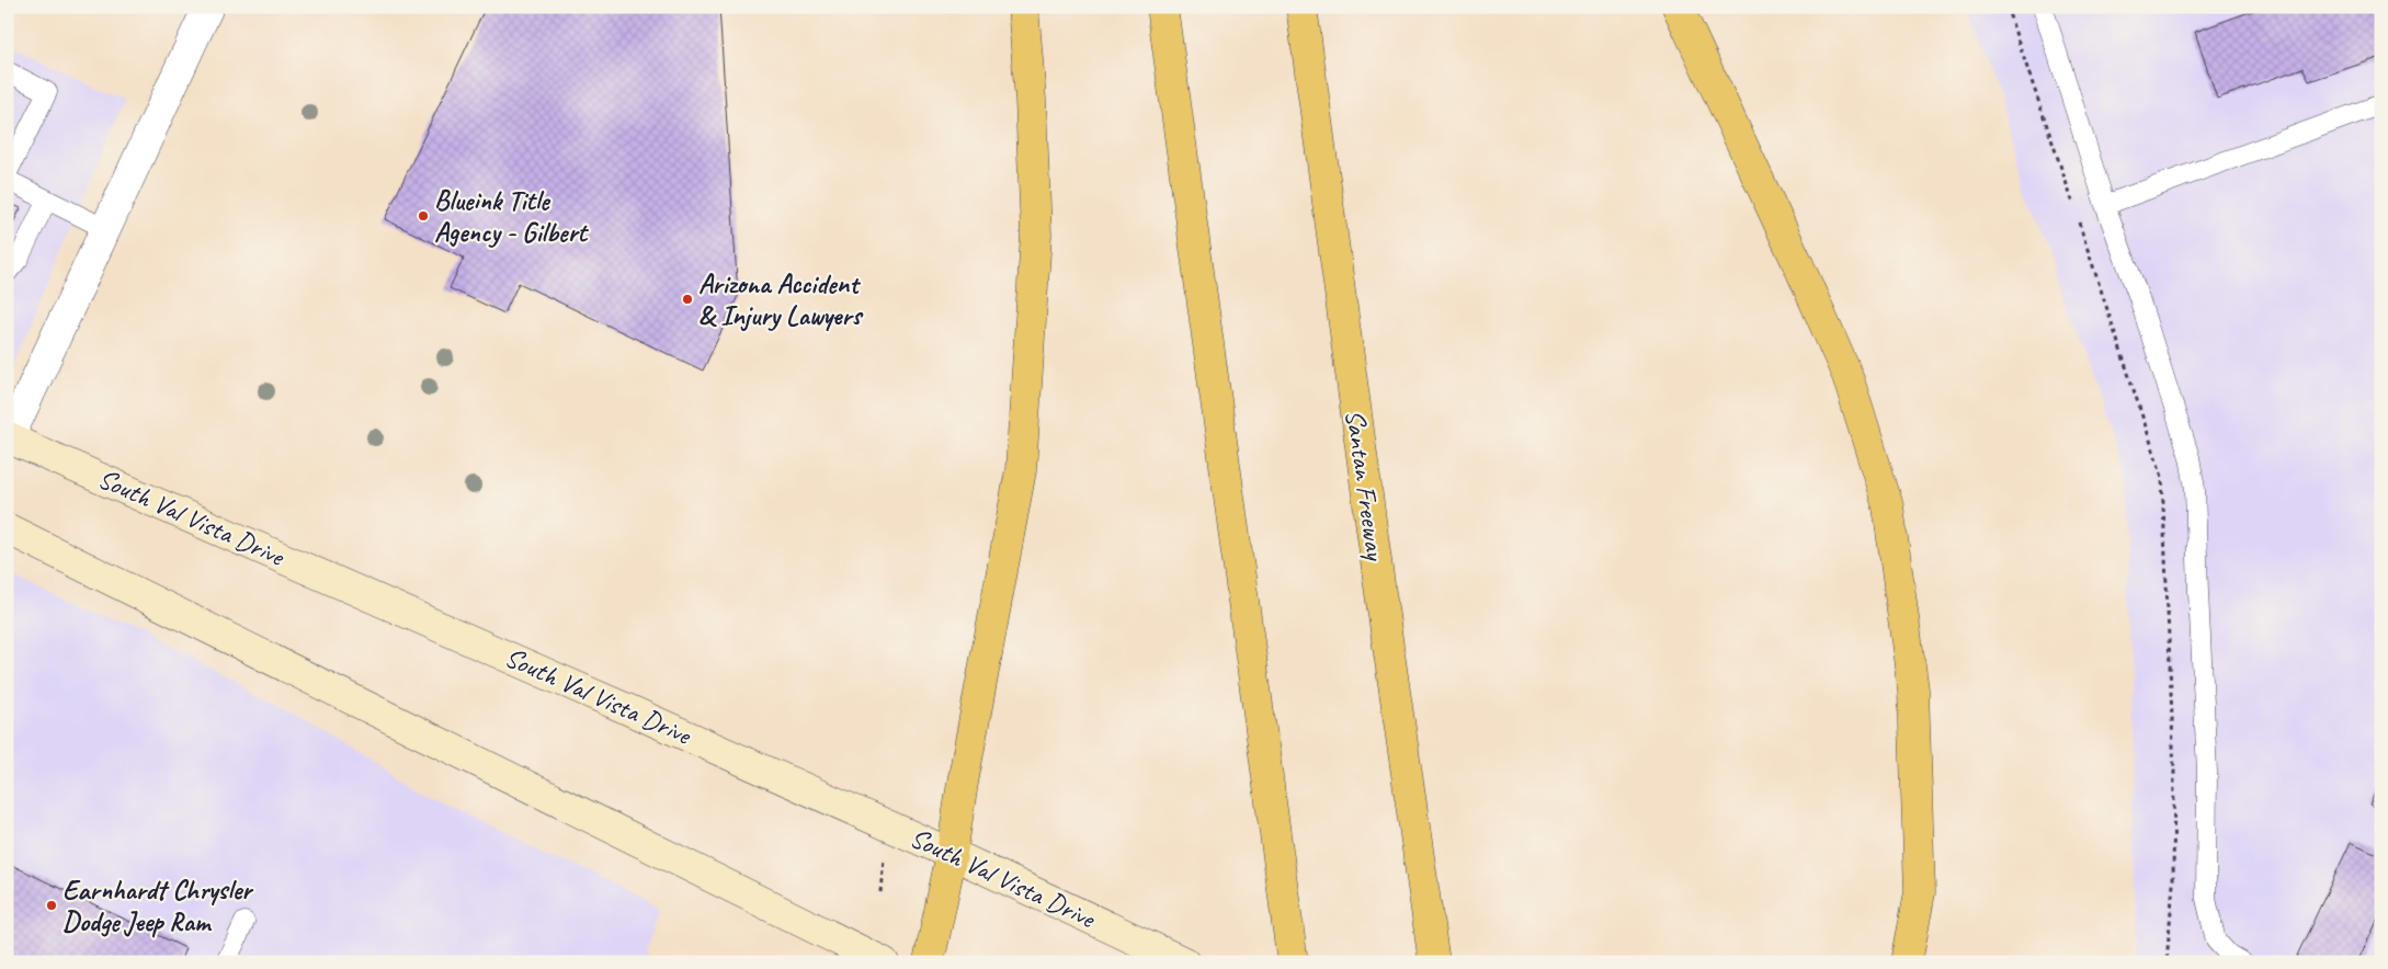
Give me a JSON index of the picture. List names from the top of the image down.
{
  "streets": {
    "highway": ["Santan Freeway"],
    "main road": ["South Val Vista Drive"]
  },
  "places": ["Blueink Title Agency - Gilbert", "Arizona Accident & Injury Lawyers", "Earnhardt Chrysler Dodge Jeep Ram"]
}
